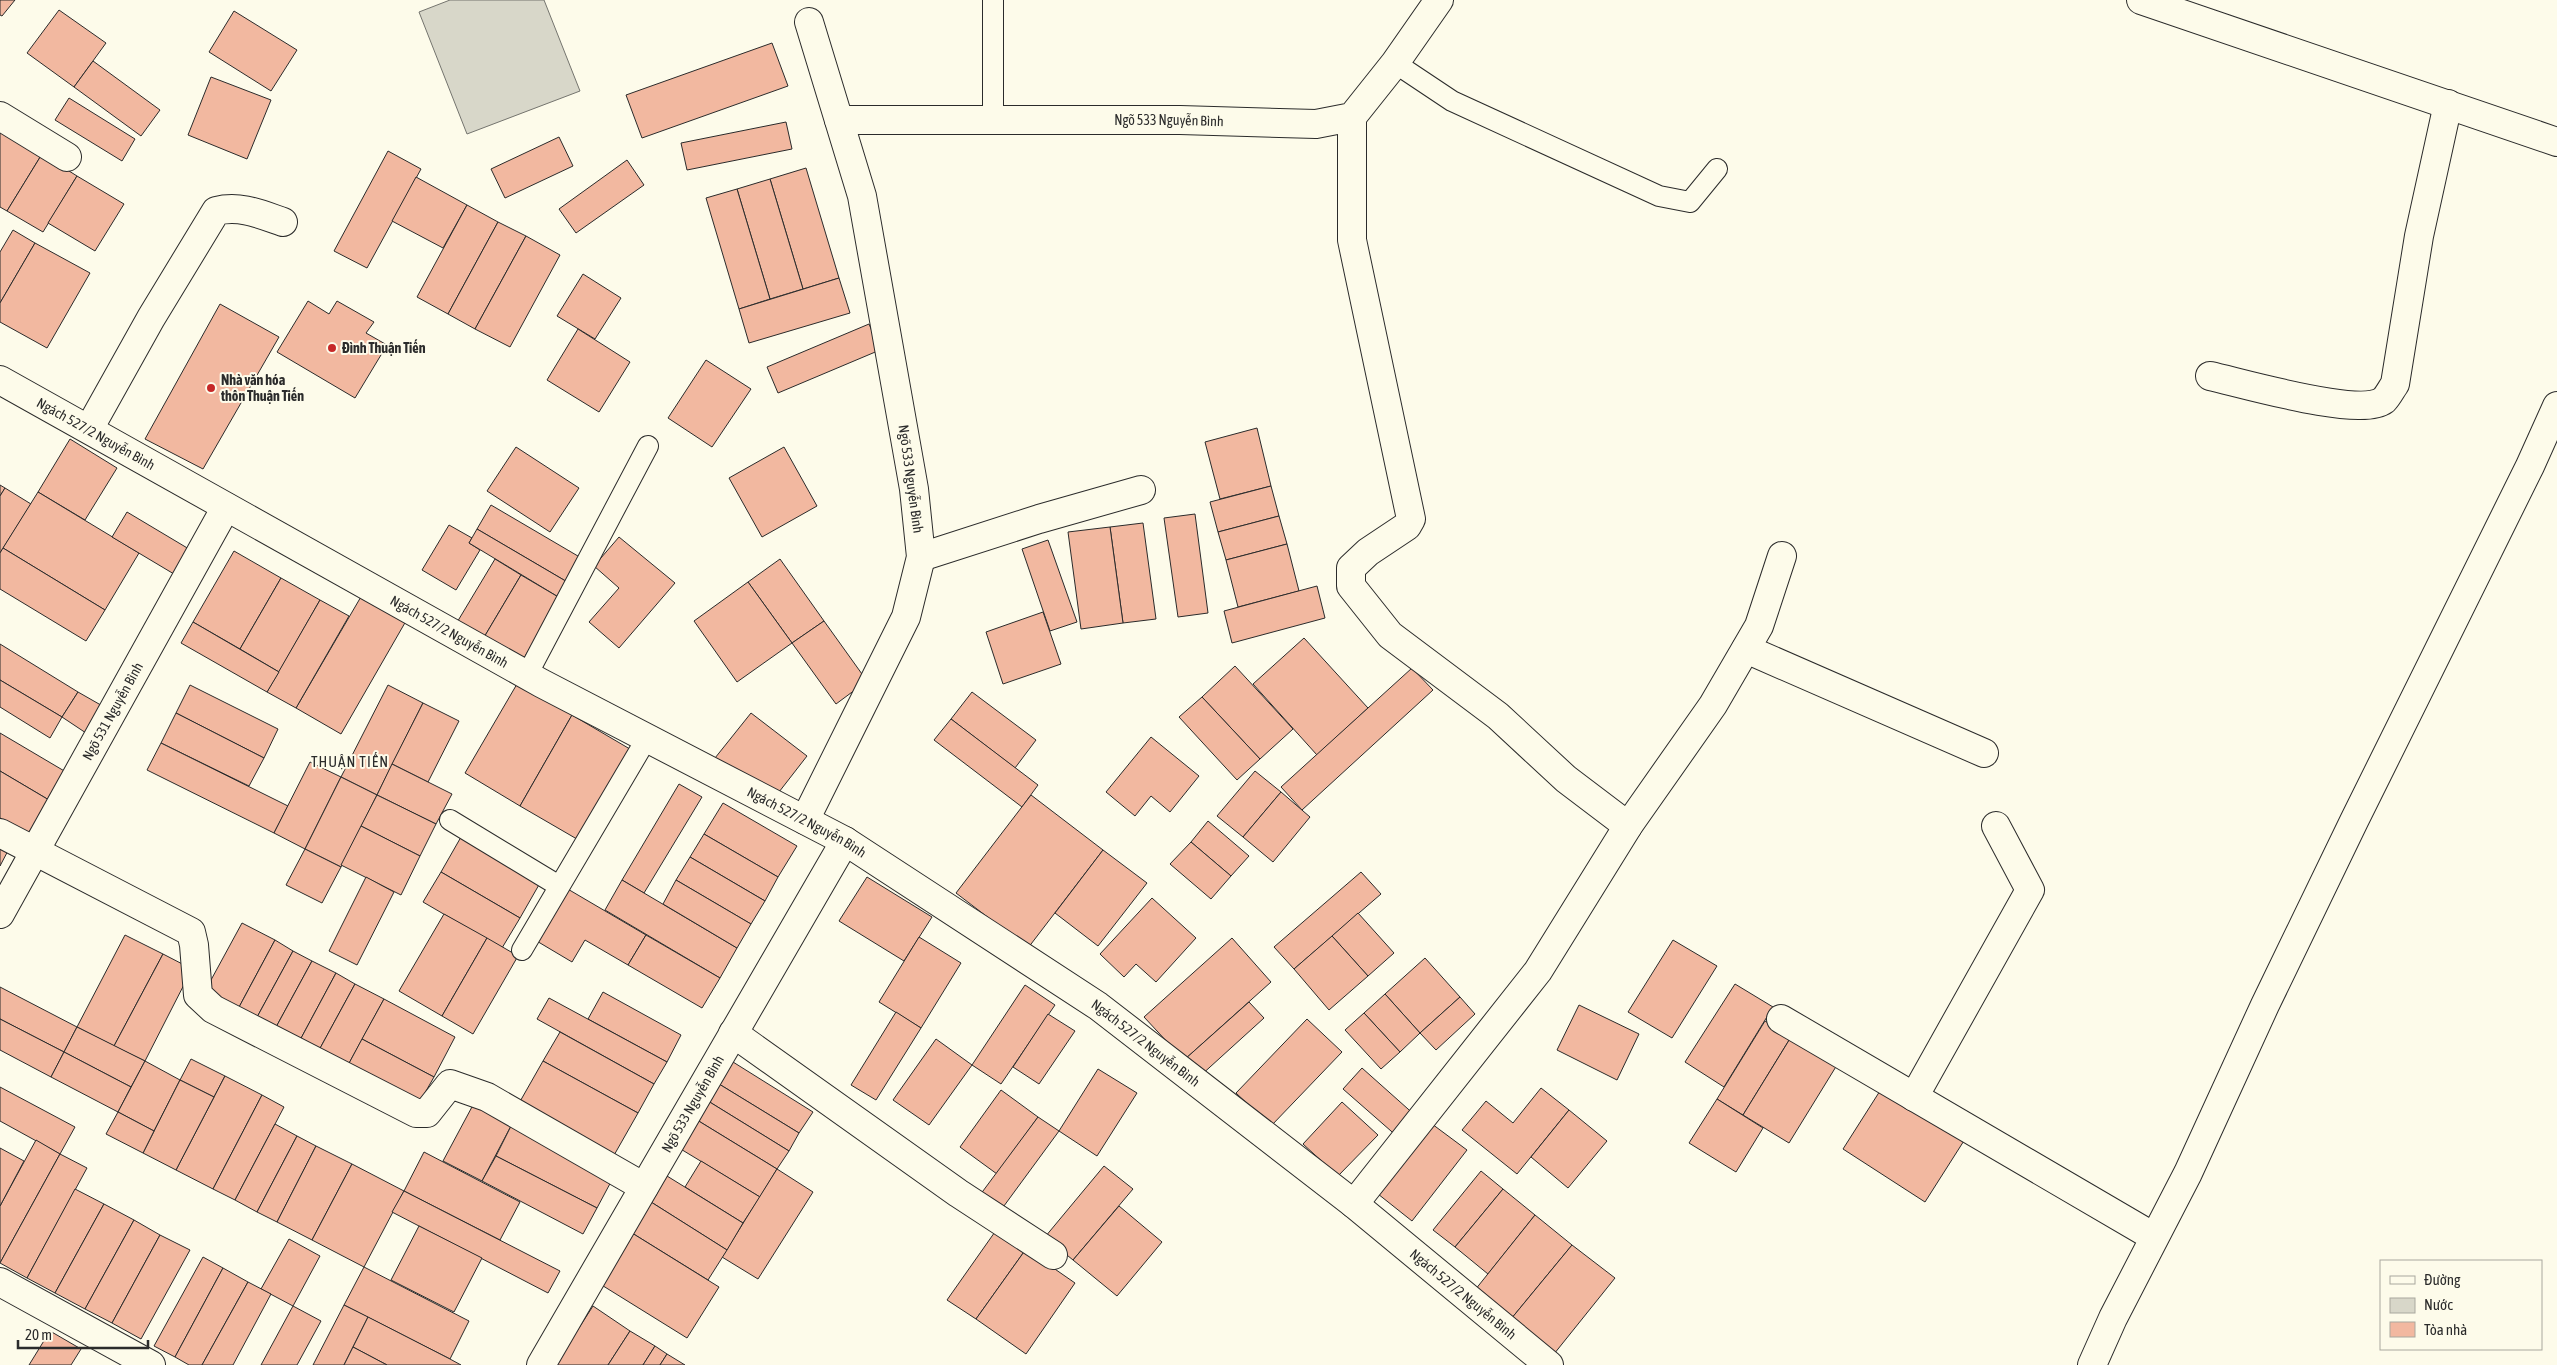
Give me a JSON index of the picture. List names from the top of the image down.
{
  "streets": {
    "street": ["Ngõ 533 Nguyễn Bình", "Ngách 527/2 Nguyễn Bình", "Ngõ 531 Nguyễn Bình"]
  },
  "crossings": [
    ["Ngõ 533 Nguyễn Bình", "Ngách 527/2 Nguyễn Bình"],
    ["Ngách 527/2 Nguyễn Bình", "Ngõ 531 Nguyễn Bình"]
  ],
  "districts": ["THUẬN TIẾN"],
  "places": ["Đình Thuận Tiến", "Nhà văn hóa thôn Thuận Tiến"],
  "legend": ["Đường", "Nước", "Tòa nhà"],
  "scale_bar": "20 m"
}
